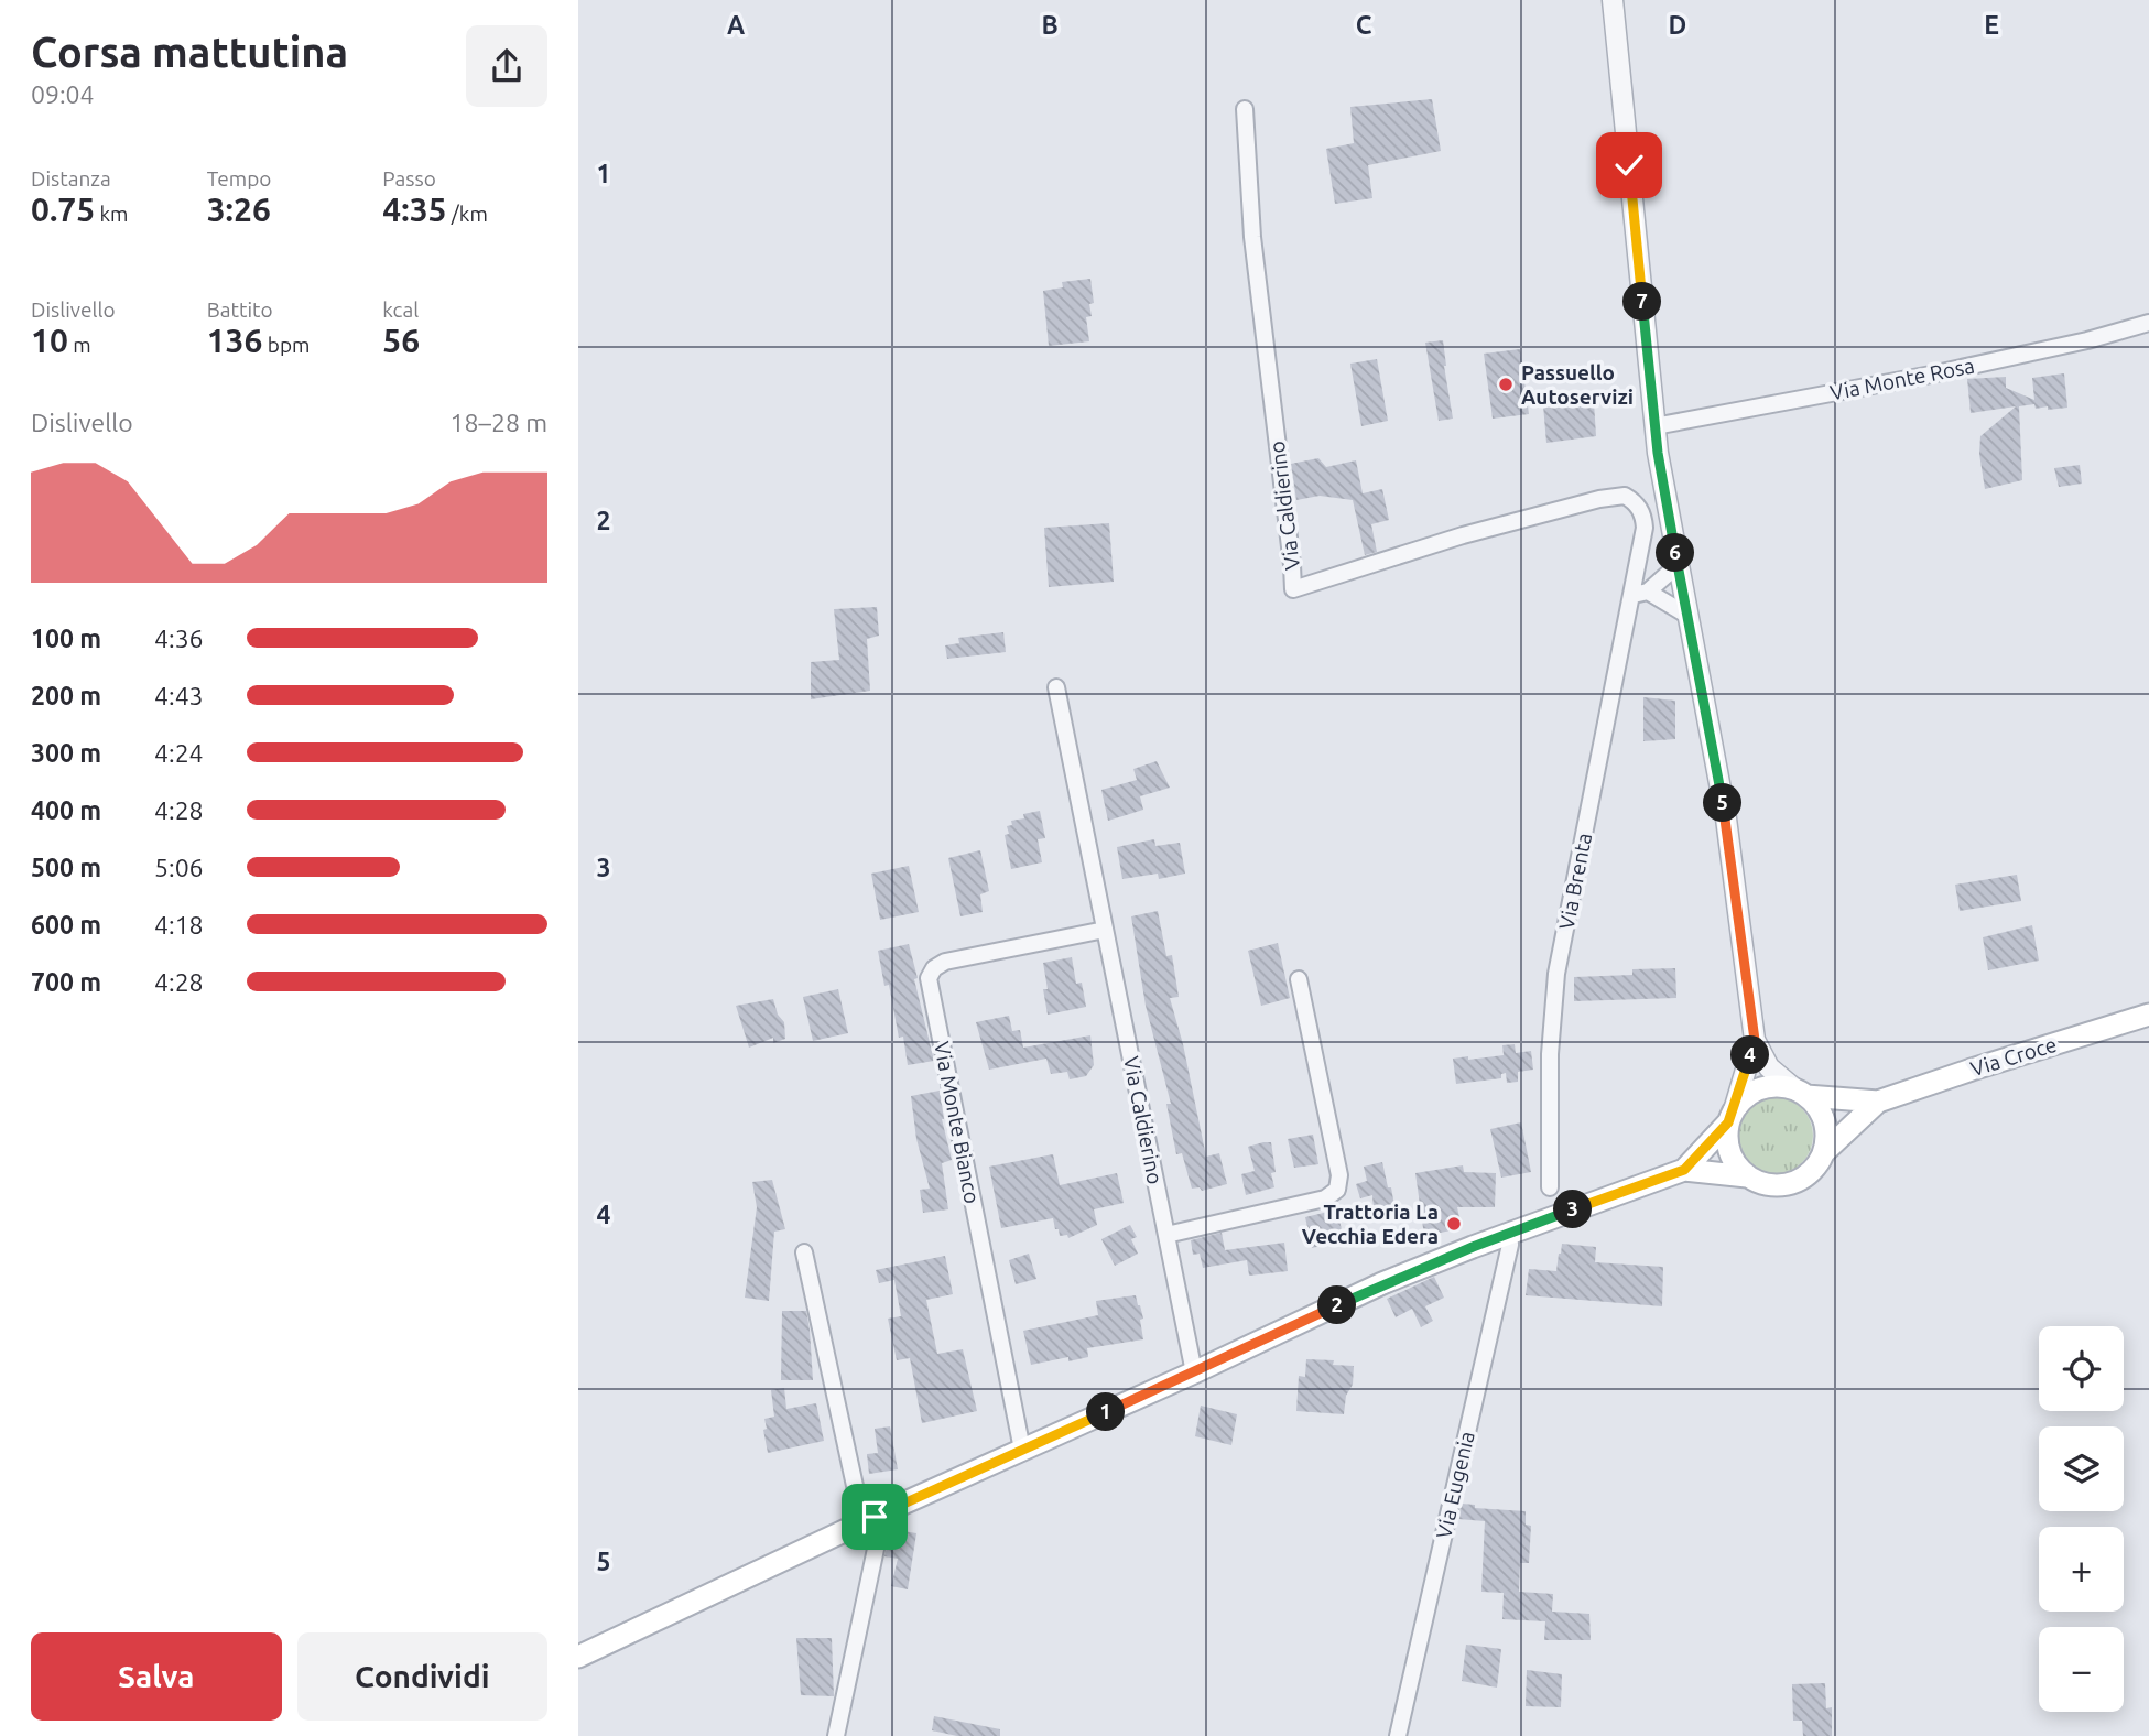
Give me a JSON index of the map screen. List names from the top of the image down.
{
  "streets": {
    "main road": ["Via Croce"],
    "street": [
      "Via Monte Rosa",
      "Via Caldierino",
      "Via Brenta",
      "Via Monte Bianco",
      "Via Eugenia"
    ]
  },
  "crossings": [
    ["Via Caldierino", "Via Brenta"],
    ["Via Caldierino", "Via Monte Bianco"]
  ],
  "places": ["Passuello Autoservizi", "Trattoria La Vecchia Edera"],
  "page": {
    "heading": ["Corsa mattutina", "09:04"],
    "stats": [
      ["Distanza", "0.75 km"],
      ["Tempo", "3:26"],
      ["Passo", "4:35 /km"],
      ["Dislivello", "10 m"],
      ["Battito", "136 bpm"],
      ["kcal", "56"]
    ],
    "pins": [
      "7",
      "6",
      "5",
      "4",
      "3",
      "2",
      "1"
    ],
    "chart": ["Dislivello", "18–28 m"],
    "list": [
      {
        "name": "100 m",
        "note": "4:36"
      },
      {
        "name": "200 m",
        "note": "4:43"
      },
      {
        "name": "300 m",
        "note": "4:24"
      },
      {
        "name": "400 m",
        "note": "4:28"
      },
      {
        "name": "500 m",
        "note": "5:06"
      },
      {
        "name": "600 m",
        "note": "4:18"
      },
      {
        "name": "700 m",
        "note": "4:28"
      }
    ],
    "map_buttons": ["+", "−"],
    "buttons": ["Salva", "Condividi"]
  },
  "grid": {
    "columns": [
      "A",
      "B",
      "C",
      "D",
      "E"
    ],
    "rows": [
      "1",
      "2",
      "3",
      "4",
      "5"
    ]
  }
}
